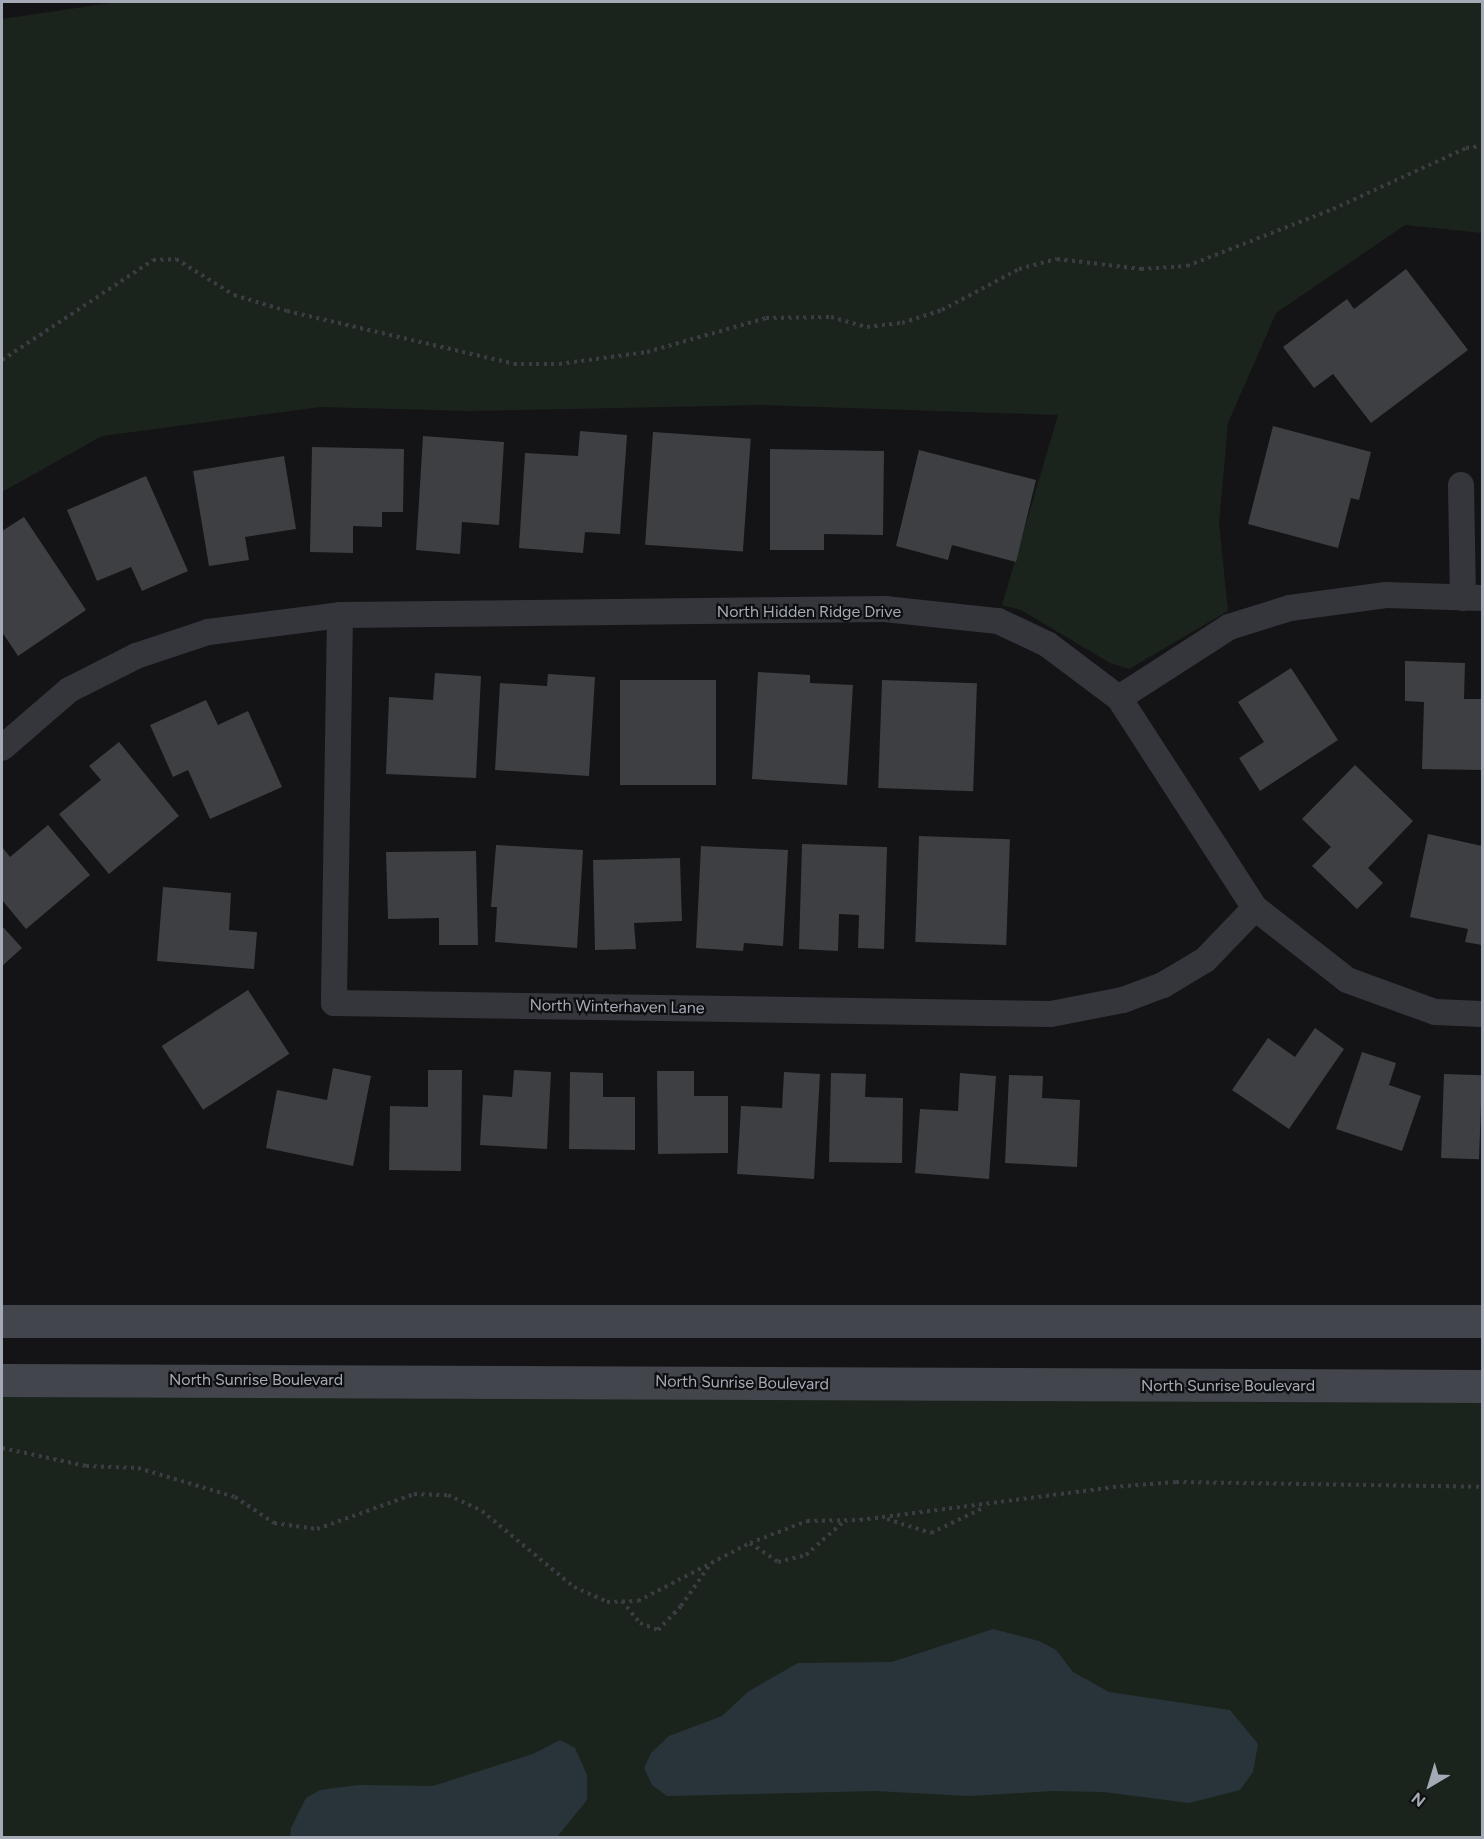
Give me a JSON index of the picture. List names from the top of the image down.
{
  "streets": {
    "street": ["North Hidden Ridge Drive", "North Winterhaven Lane", "North Sunrise Boulevard"]
  },
  "crossings": [
    ["North Hidden Ridge Drive", "North Winterhaven Lane"]
  ],
  "north": "bottom left"
}
